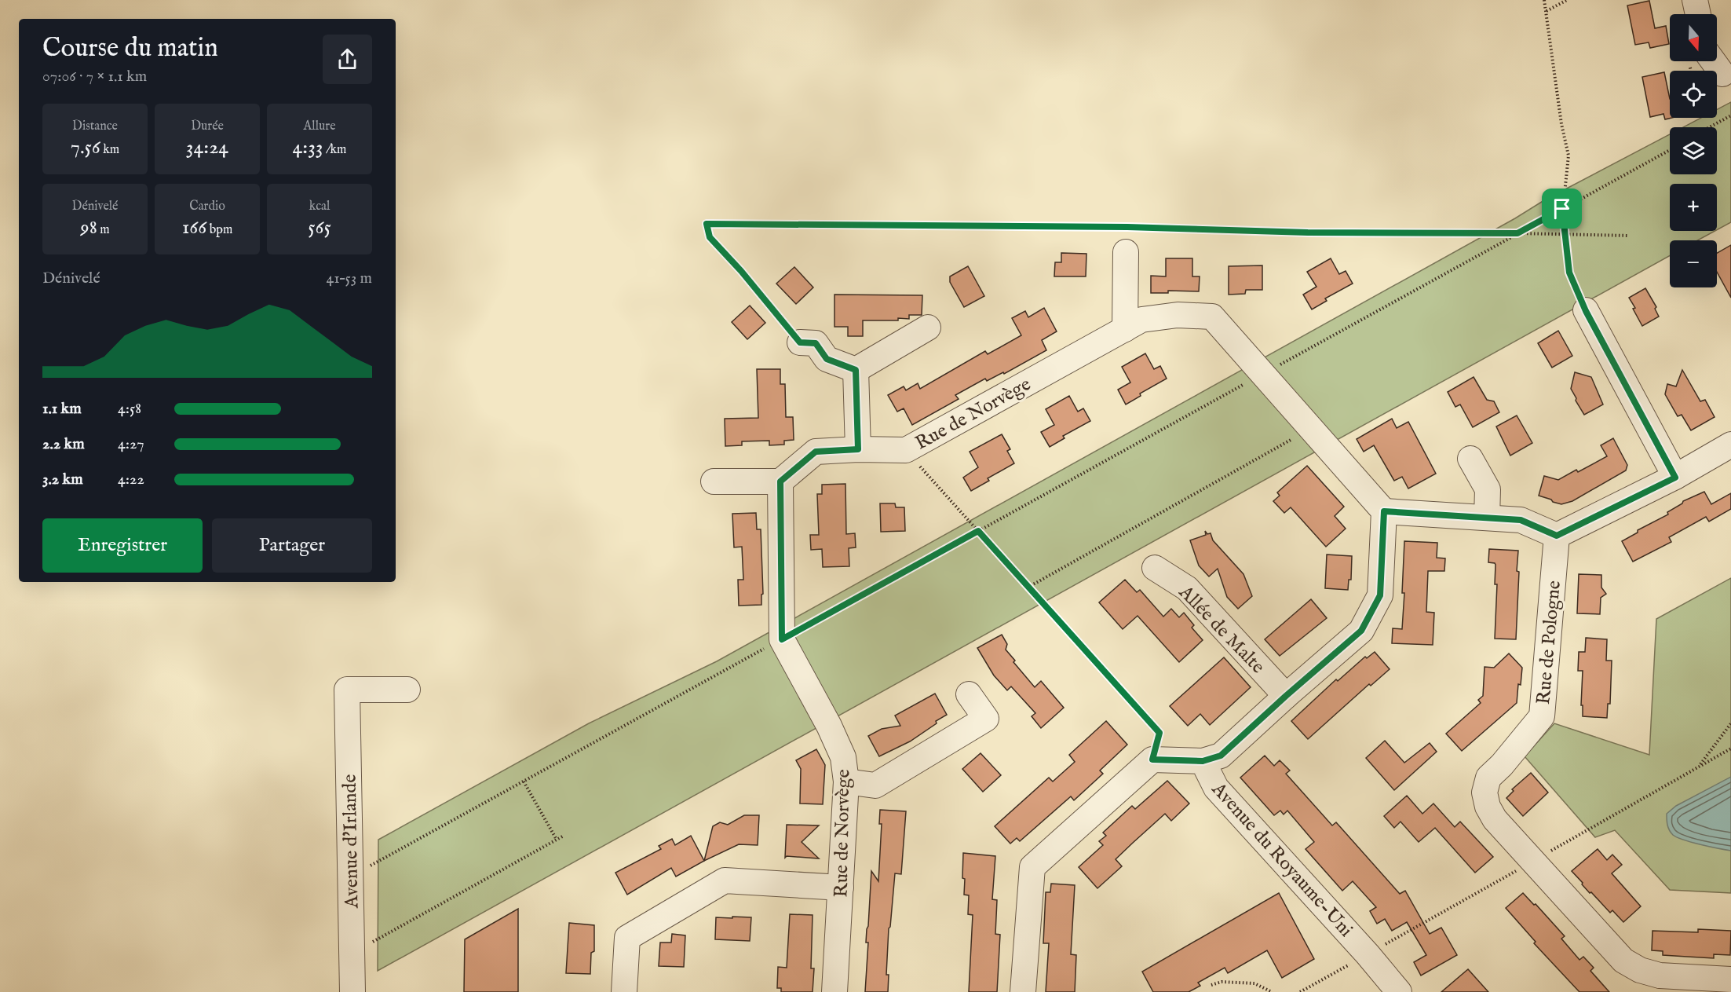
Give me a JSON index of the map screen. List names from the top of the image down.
{
  "streets": {
    "street": [
      "Rue de Norvège",
      "Allée de Malte",
      "Rue de Pologne",
      "Avenue d'Irlande",
      "Avenue du Royaume-Uni"
    ]
  },
  "north": "bottom",
  "page": {
    "map_buttons": ["+", "−"],
    "heading": ["Course du matin", "07:06 · 7 × 1.1 km"],
    "stats": [
      ["Distance", "7.56 km"],
      ["Durée", "34:24"],
      ["Allure", "4:33 /km"],
      ["Dénivelé", "98 m"],
      ["Cardio", "166 bpm"],
      ["kcal", "565"]
    ],
    "chart": ["Dénivelé", "41–53 m"],
    "list": [
      {
        "name": "1.1 km",
        "note": "4:58"
      },
      {
        "name": "2.2 km",
        "note": "4:27"
      },
      {
        "name": "3.2 km",
        "note": "4:22"
      }
    ],
    "buttons": ["Enregistrer", "Partager"]
  }
}
